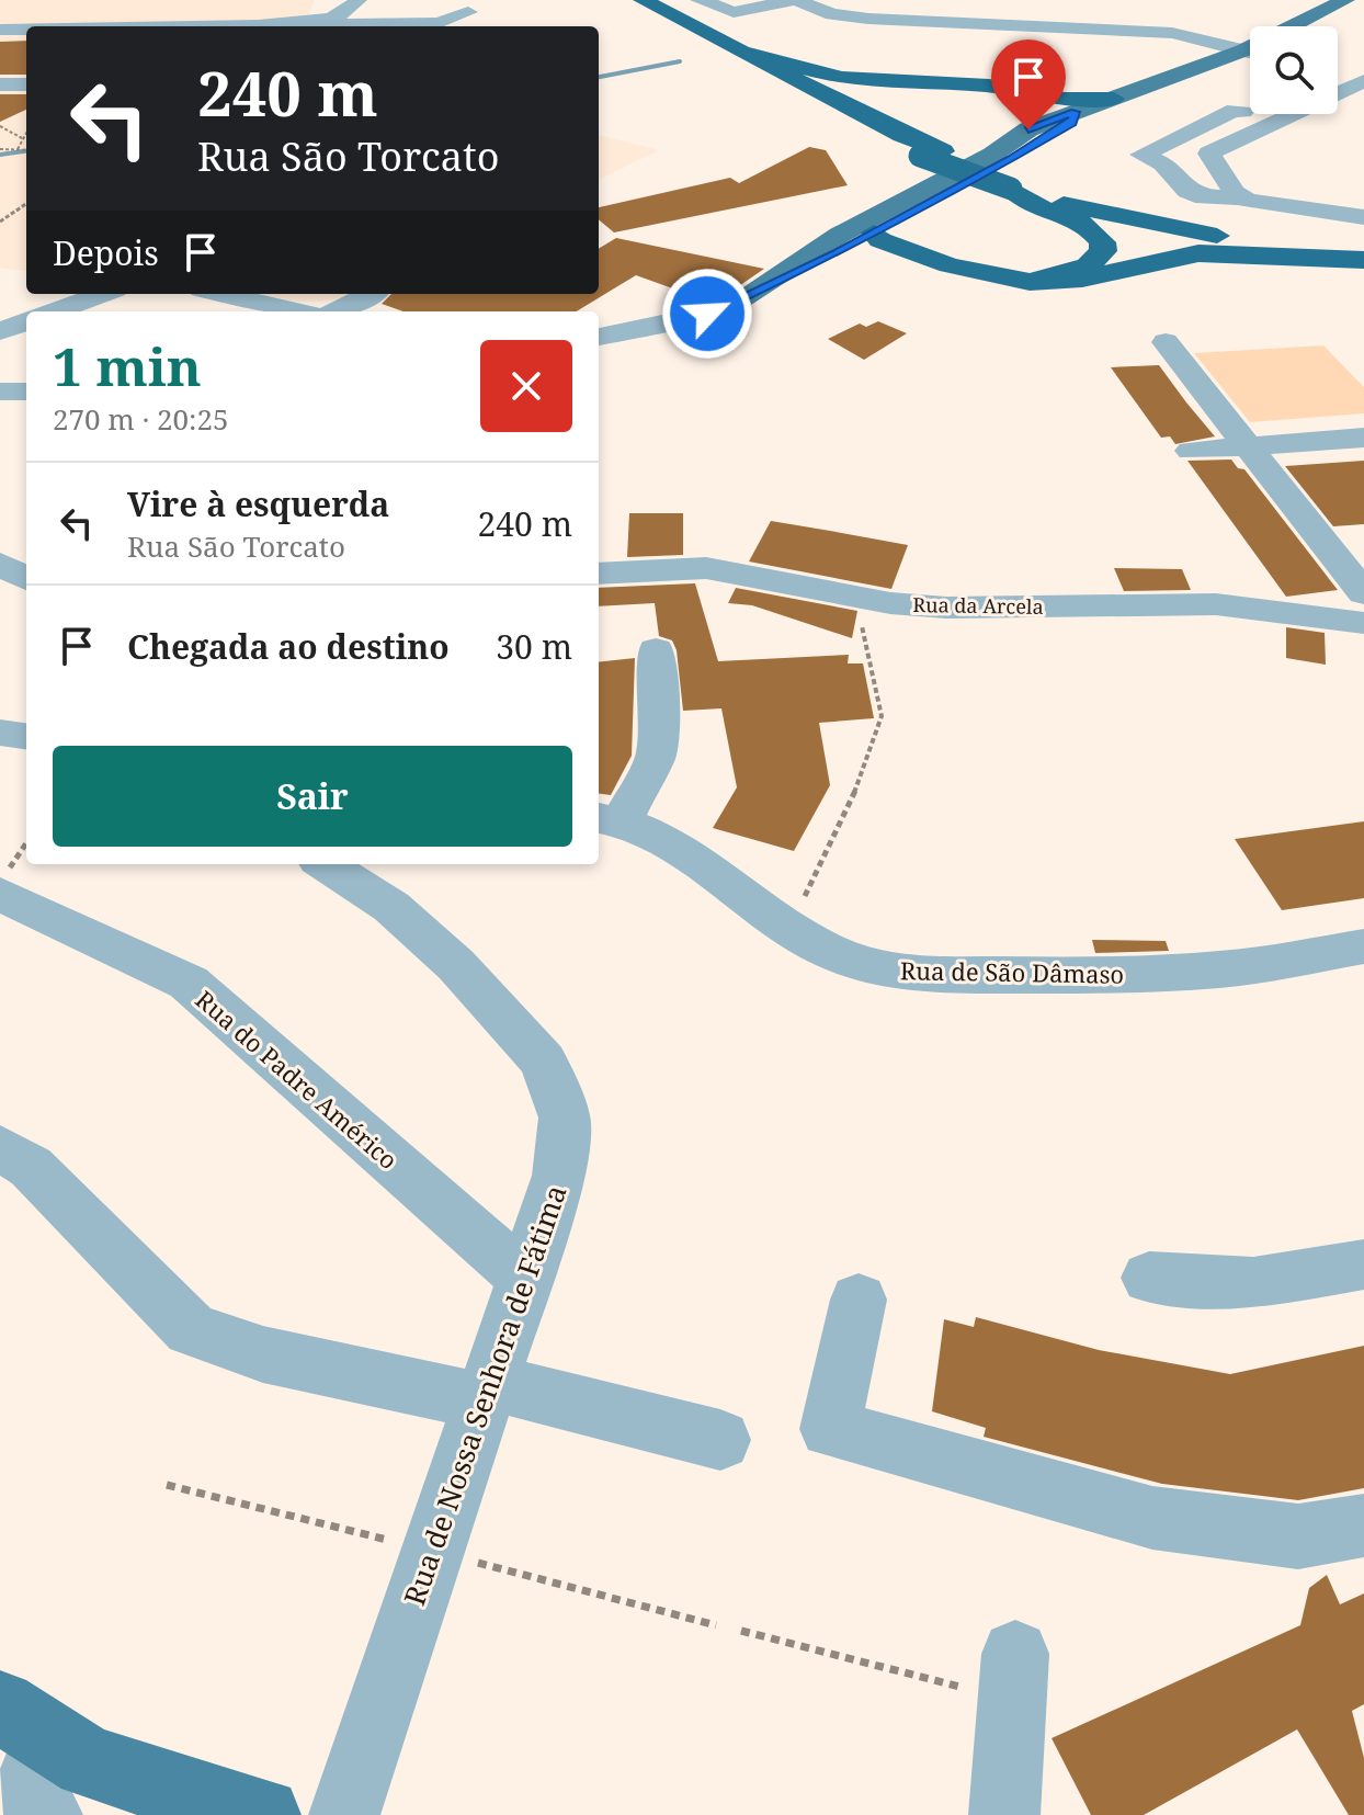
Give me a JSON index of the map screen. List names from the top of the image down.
{
  "streets": {
    "street": [
      "Rua da Arcela",
      "Rua de São Dâmaso",
      "Rua do Padre Américo",
      "Rua de Nossa Senhora de Fátima"
    ]
  },
  "crossings": [
    ["Rua do Padre Américo", "Rua de Nossa Senhora de Fátima"]
  ],
  "page": {
    "turn": ["240 m", "Rua São Torcato"],
    "then": "Depois",
    "heading": ["1 min", "270 m · 20:25"],
    "list": [
      {
        "name": "Vire à esquerda",
        "note": "Rua São Torcato",
        "value": "240 m"
      },
      {
        "name": "Chegada ao destino",
        "value": "30 m"
      }
    ],
    "buttons": "Sair"
  }
}
